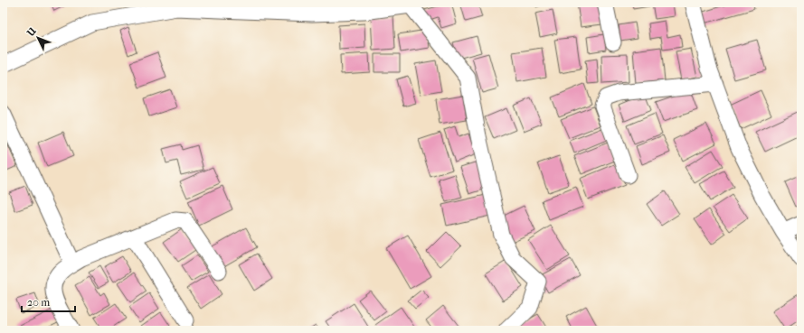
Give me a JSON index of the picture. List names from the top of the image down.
{
  "scale_bar": "20 m",
  "north": "top left"
}
